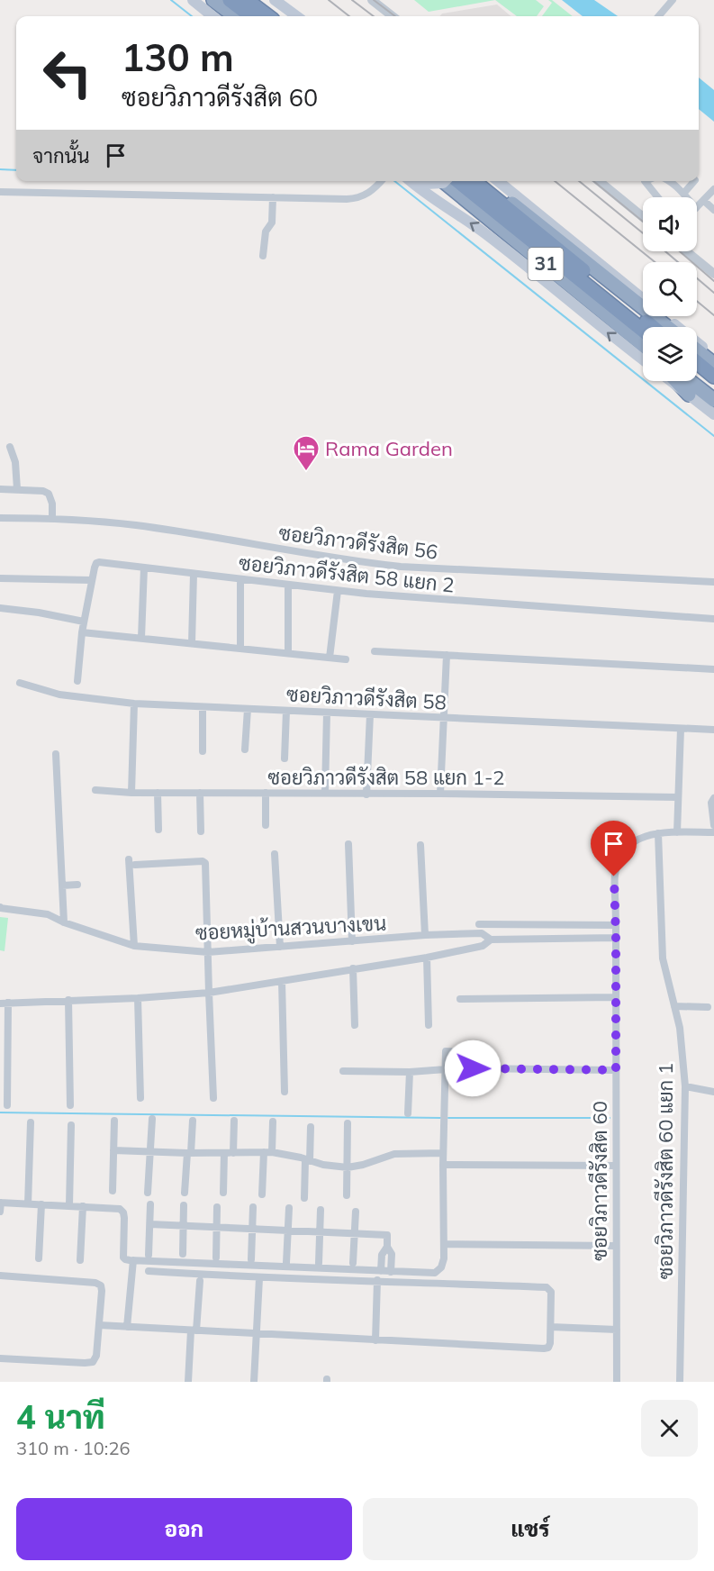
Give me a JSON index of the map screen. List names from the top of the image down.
{
  "streets": {
    "highway": ["31"],
    "street": [
      "ซอยวิภาวดีรังสิต 56",
      "ซอยวิภาวดีรังสิต 58 แยก 2",
      "ซอยวิภาวดีรังสิต 58",
      "ซอยวิภาวดีรังสิต 58 แยก 1-2",
      "ซอยหมู่บ้านสวนบางเขน",
      "ซอยวิภาวดีรังสิต 60 แยก 1",
      "ซอยวิภาวดีรังสิต 60"
    ]
  },
  "crossings": [
    ["ซอยหมู่บ้านสวนบางเขน", "ซอยวิภาวดีรังสิต 60"],
    ["ซอยวิภาวดีรังสิต 60 แยก 1", "ซอยวิภาวดีรังสิต 60"]
  ],
  "places": {
    "hotel": ["Rama Garden"]
  },
  "page": {
    "turn": ["130 m", "ซอยวิภาวดีรังสิต 60"],
    "then": "จากนั้น",
    "heading": ["4 นาที", "310 m · 10:26"],
    "buttons": ["ออก", "แชร์"]
  }
}
